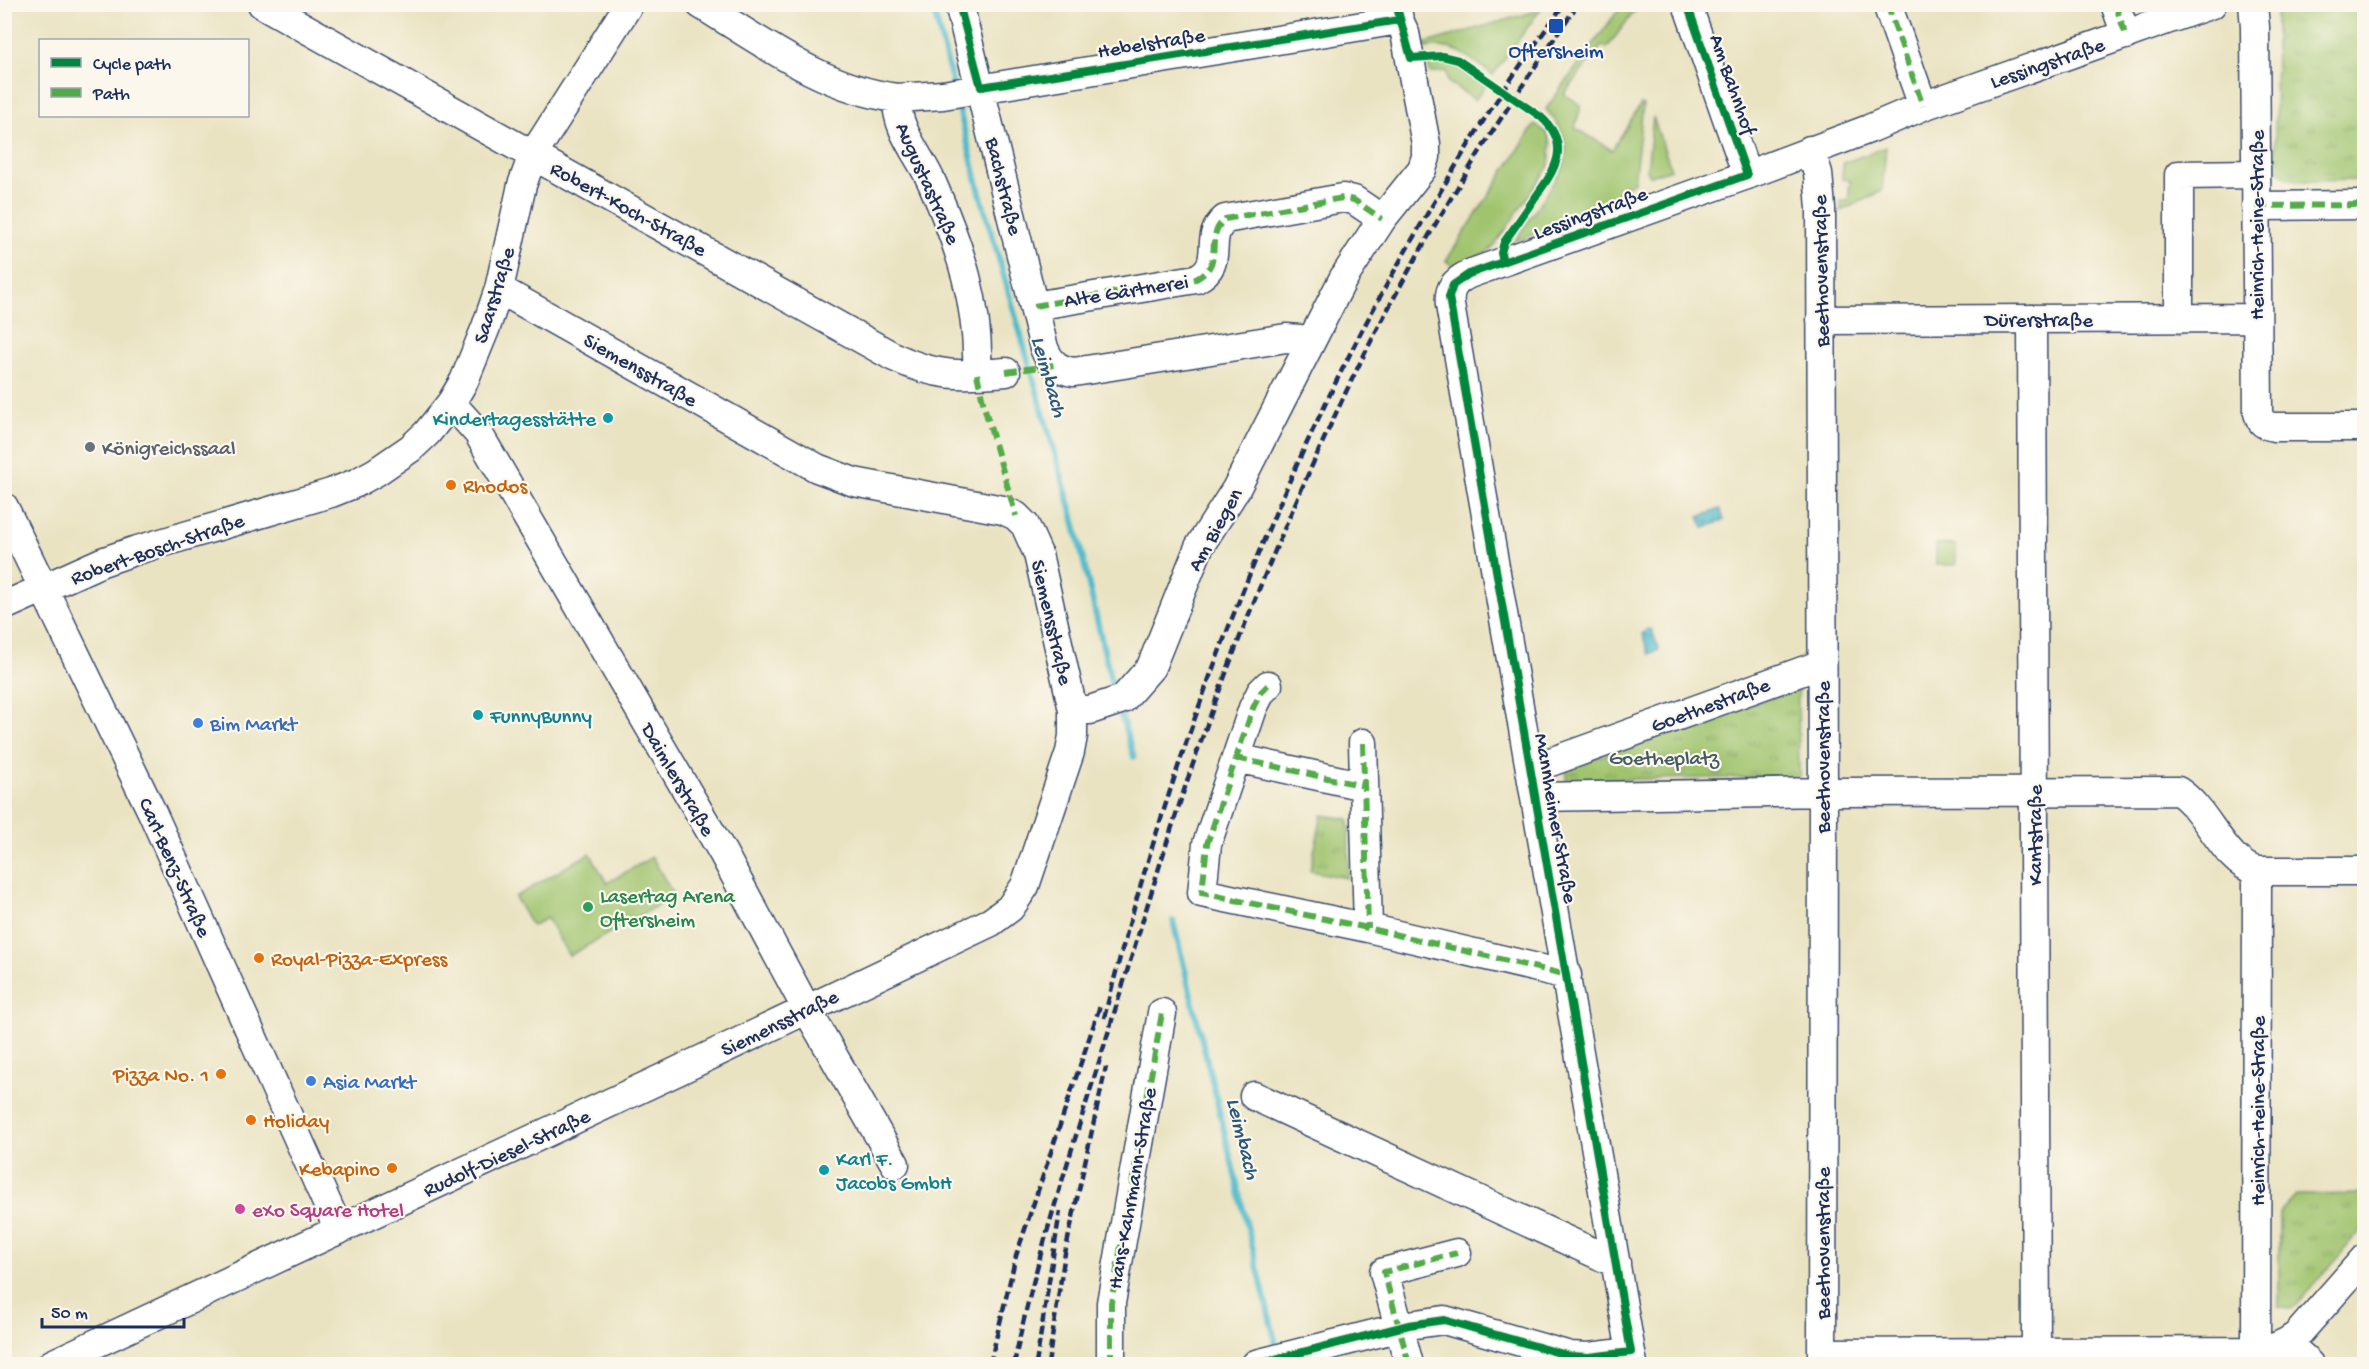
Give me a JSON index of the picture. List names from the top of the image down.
{
  "streets": {
    "street": [
      "Hebelstraße",
      "Lessingstraße",
      "Am Bahnhof",
      "Augustastraße",
      "Bachstraße",
      "Robert-Koch-Straße",
      "Heinrich-Heine-Straße",
      "Beethovenstraße",
      "Alte Gärtnerei",
      "Saarstraße",
      "Dürerstraße",
      "Siemensstraße",
      "Am Biegen",
      "Robert-Bosch-Straße",
      "Goethestraße",
      "Daimlerstraße",
      "Mannheimer Straße",
      "Kantstraße",
      "Carl-Benz-Straße",
      "Rudolf-Diesel-Straße",
      "Hans-Kahrmann-Straße"
    ]
  },
  "crossings": [
    ["Hebelstraße", "Augustastraße"],
    ["Hebelstraße", "Bachstraße"],
    ["Hebelstraße", "Am Biegen"],
    ["Lessingstraße", "Am Bahnhof"],
    ["Lessingstraße", "Beethovenstraße"],
    ["Lessingstraße", "Mannheimer Straße"],
    ["Augustastraße", "Bachstraße"],
    ["Augustastraße", "Robert-Koch-Straße"],
    ["Bachstraße", "Alte Gärtnerei"],
    ["Bachstraße", "Am Biegen"],
    ["Robert-Koch-Straße", "Saarstraße"],
    ["Heinrich-Heine-Straße", "Dürerstraße"],
    ["Beethovenstraße", "Dürerstraße"],
    ["Beethovenstraße", "Goethestraße"],
    ["Alte Gärtnerei", "Am Biegen"],
    ["Saarstraße", "Siemensstraße"],
    ["Saarstraße", "Robert-Bosch-Straße"],
    ["Saarstraße", "Daimlerstraße"],
    ["Dürerstraße", "Kantstraße"],
    ["Siemensstraße", "Am Biegen"],
    ["Siemensstraße", "Daimlerstraße"],
    ["Siemensstraße", "Rudolf-Diesel-Straße"],
    ["Robert-Bosch-Straße", "Carl-Benz-Straße"],
    ["Goethestraße", "Mannheimer Straße"],
    ["Carl-Benz-Straße", "Rudolf-Diesel-Straße"]
  ],
  "water": ["Leimbach"],
  "parks": ["Goetheplatz"],
  "places": {
    "transit": ["Oftersheim"],
    "other": [
      "Kindertagesstätte",
      "Königreichssaal",
      "Rhodos",
      "FunnyBunny",
      "Bim Markt",
      "Lasertag Arena Oftersheim",
      "Royal-Pizza-Express",
      "Pizza No. 1",
      "Asia Markt",
      "Holiday",
      "Kebapino",
      "Karl F. Jacobs GmbH",
      "eXo Square Hotel"
    ]
  },
  "legend": ["Cycle path", "Path"],
  "scale_bar": "50 m"
}
